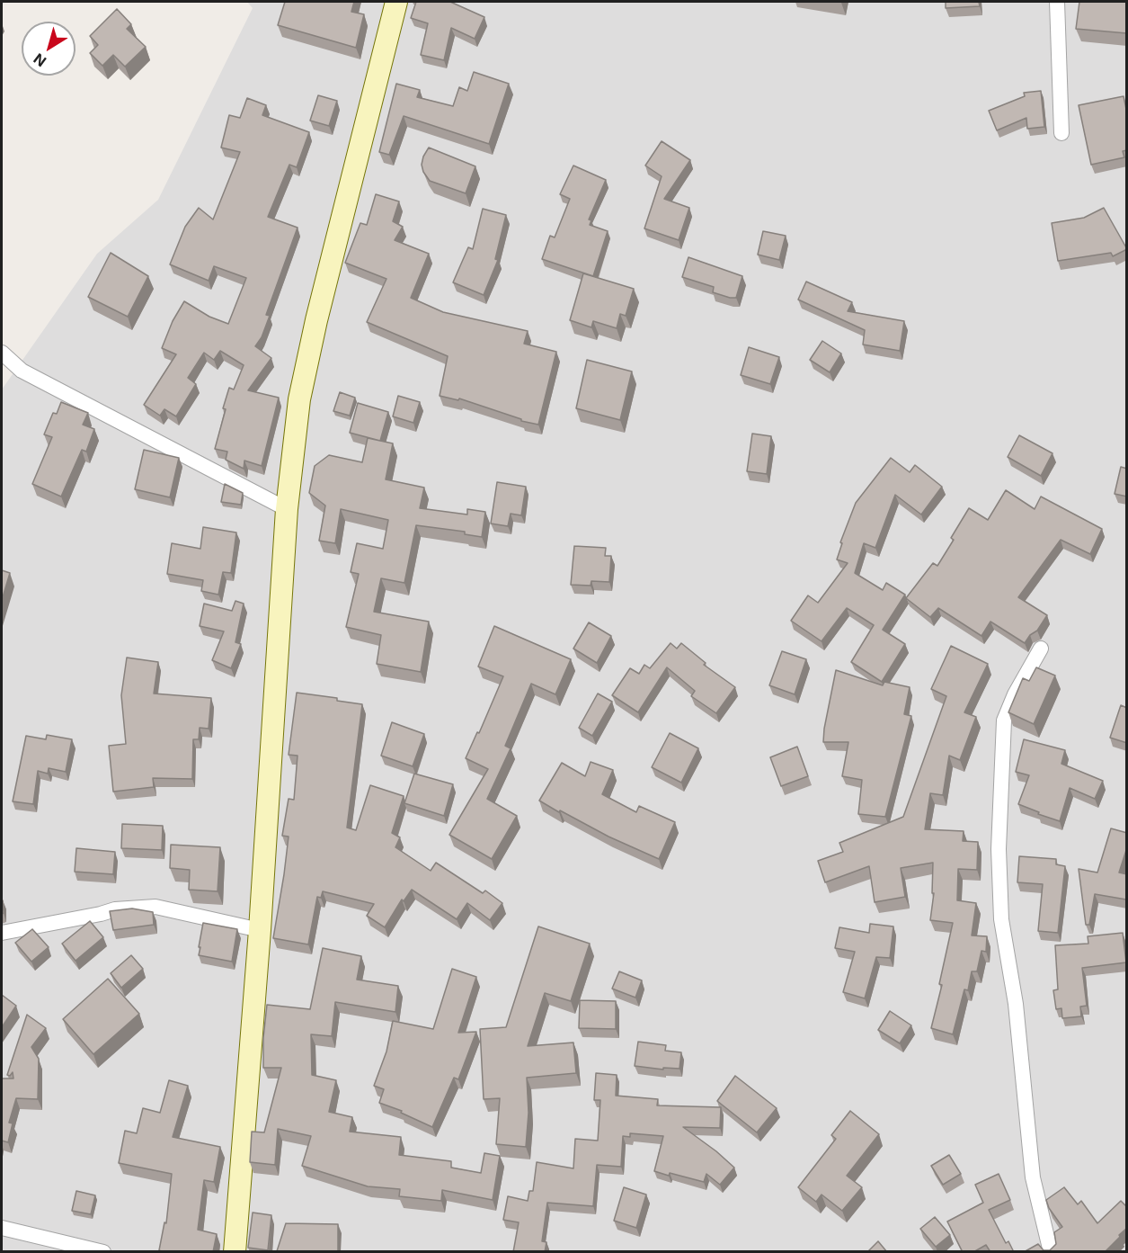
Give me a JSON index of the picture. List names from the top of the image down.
{
  "north": "bottom left"
}
